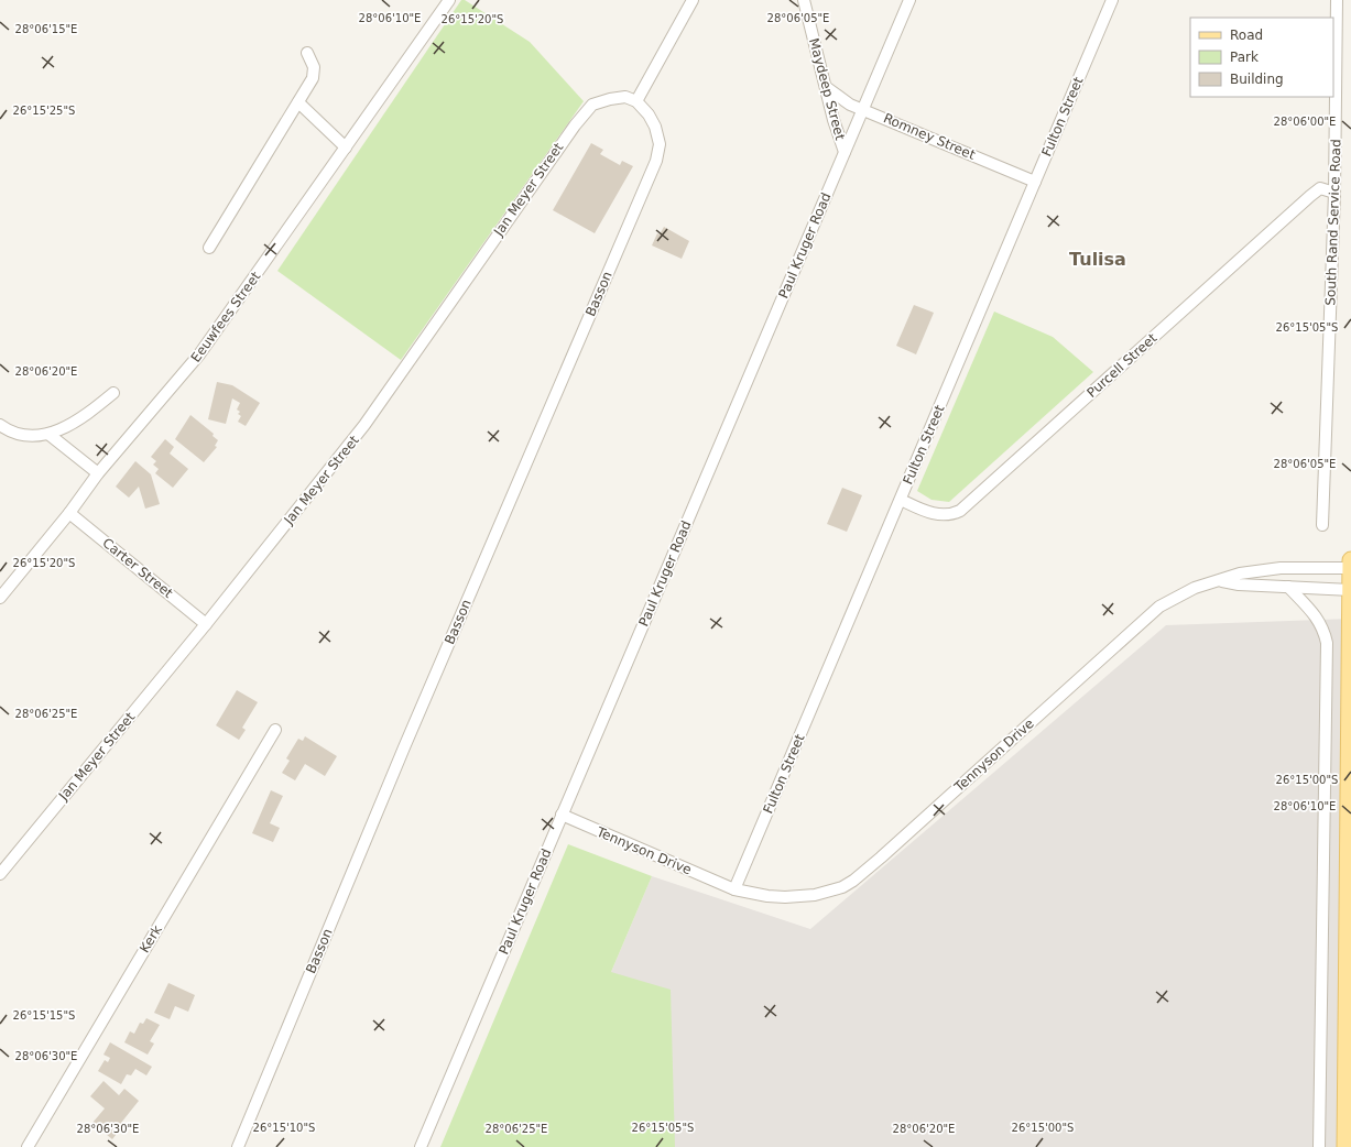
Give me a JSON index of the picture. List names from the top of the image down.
{
  "streets": {
    "street": [
      "Maydeep Street",
      "Fulton Street",
      "Romney Street",
      "Jan Meyer Street",
      "South Rand Service Road",
      "Paul Kruger Road",
      "Basson",
      "Eeuwfees Street",
      "Purcell Street",
      "Carter Street",
      "Tennyson Drive",
      "Kerk"
    ]
  },
  "crossings": [
    ["Maydeep Street", "Romney Street"],
    ["Maydeep Street", "Paul Kruger Road"],
    ["Fulton Street", "Romney Street"],
    ["Fulton Street", "Purcell Street"],
    ["Fulton Street", "Tennyson Drive"],
    ["Romney Street", "Paul Kruger Road"],
    ["Jan Meyer Street", "Basson"],
    ["Jan Meyer Street", "Carter Street"],
    ["South Rand Service Road", "Purcell Street"],
    ["Paul Kruger Road", "Tennyson Drive"],
    ["Eeuwfees Street", "Carter Street"]
  ],
  "districts": ["Tulisa"],
  "legend": ["Road", "Park", "Building"],
  "coordinates": [
    "28°06'10\"E",
    "28°06'05\"E",
    "26°15'20\"S",
    "28°06'15\"E",
    "26°15'25\"S",
    "28°06'00\"E",
    "26°15'05\"S",
    "28°06'20\"E",
    "28°06'25\"E",
    "26°15'00\"S",
    "26°15'15\"S",
    "28°06'30\"E",
    "26°15'10\"S"
  ]
}
